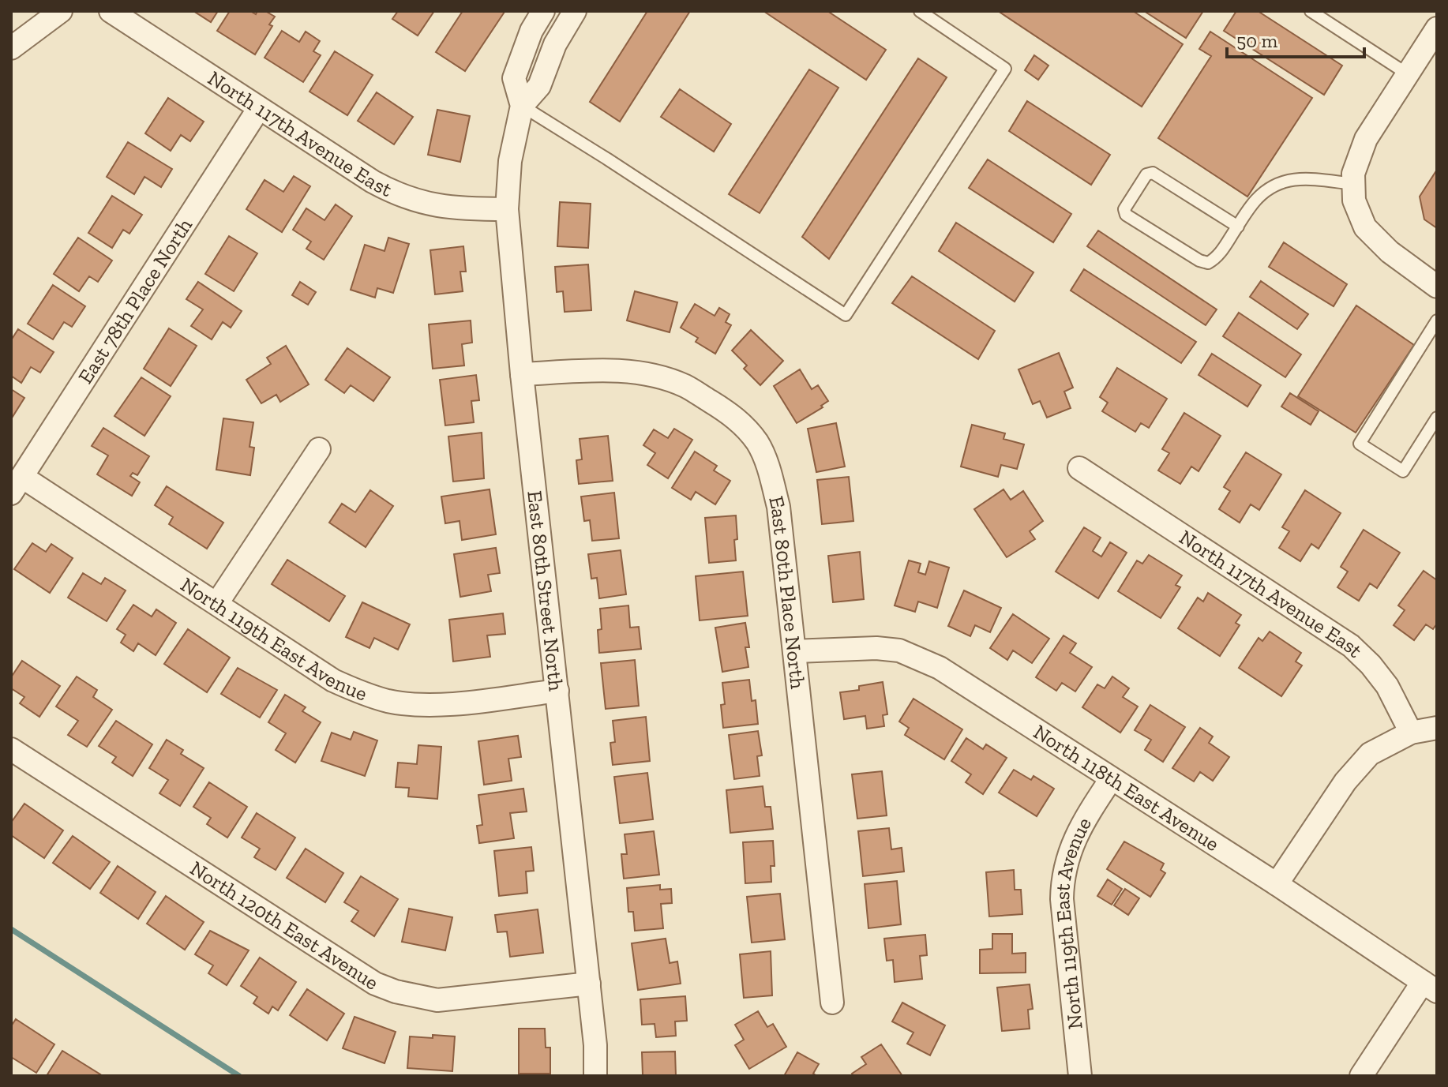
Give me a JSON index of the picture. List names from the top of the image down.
{
  "streets": {
    "street": [
      "North 117th Avenue East",
      "East 78th Place North",
      "East 80th Street North",
      "East 80th Place North",
      "North 119th East Avenue",
      "North 118th East Avenue",
      "North 120th East Avenue"
    ]
  },
  "crossings": [
    ["North 117th Avenue East", "East 78th Place North"],
    ["North 117th Avenue East", "East 80th Street North"],
    ["East 78th Place North", "North 119th East Avenue"],
    ["East 80th Street North", "East 80th Place North"],
    ["East 80th Street North", "North 119th East Avenue"],
    ["East 80th Street North", "North 120th East Avenue"],
    ["East 80th Place North", "North 118th East Avenue"],
    ["North 119th East Avenue", "North 118th East Avenue"]
  ],
  "scale_bar": "50 m"
}
